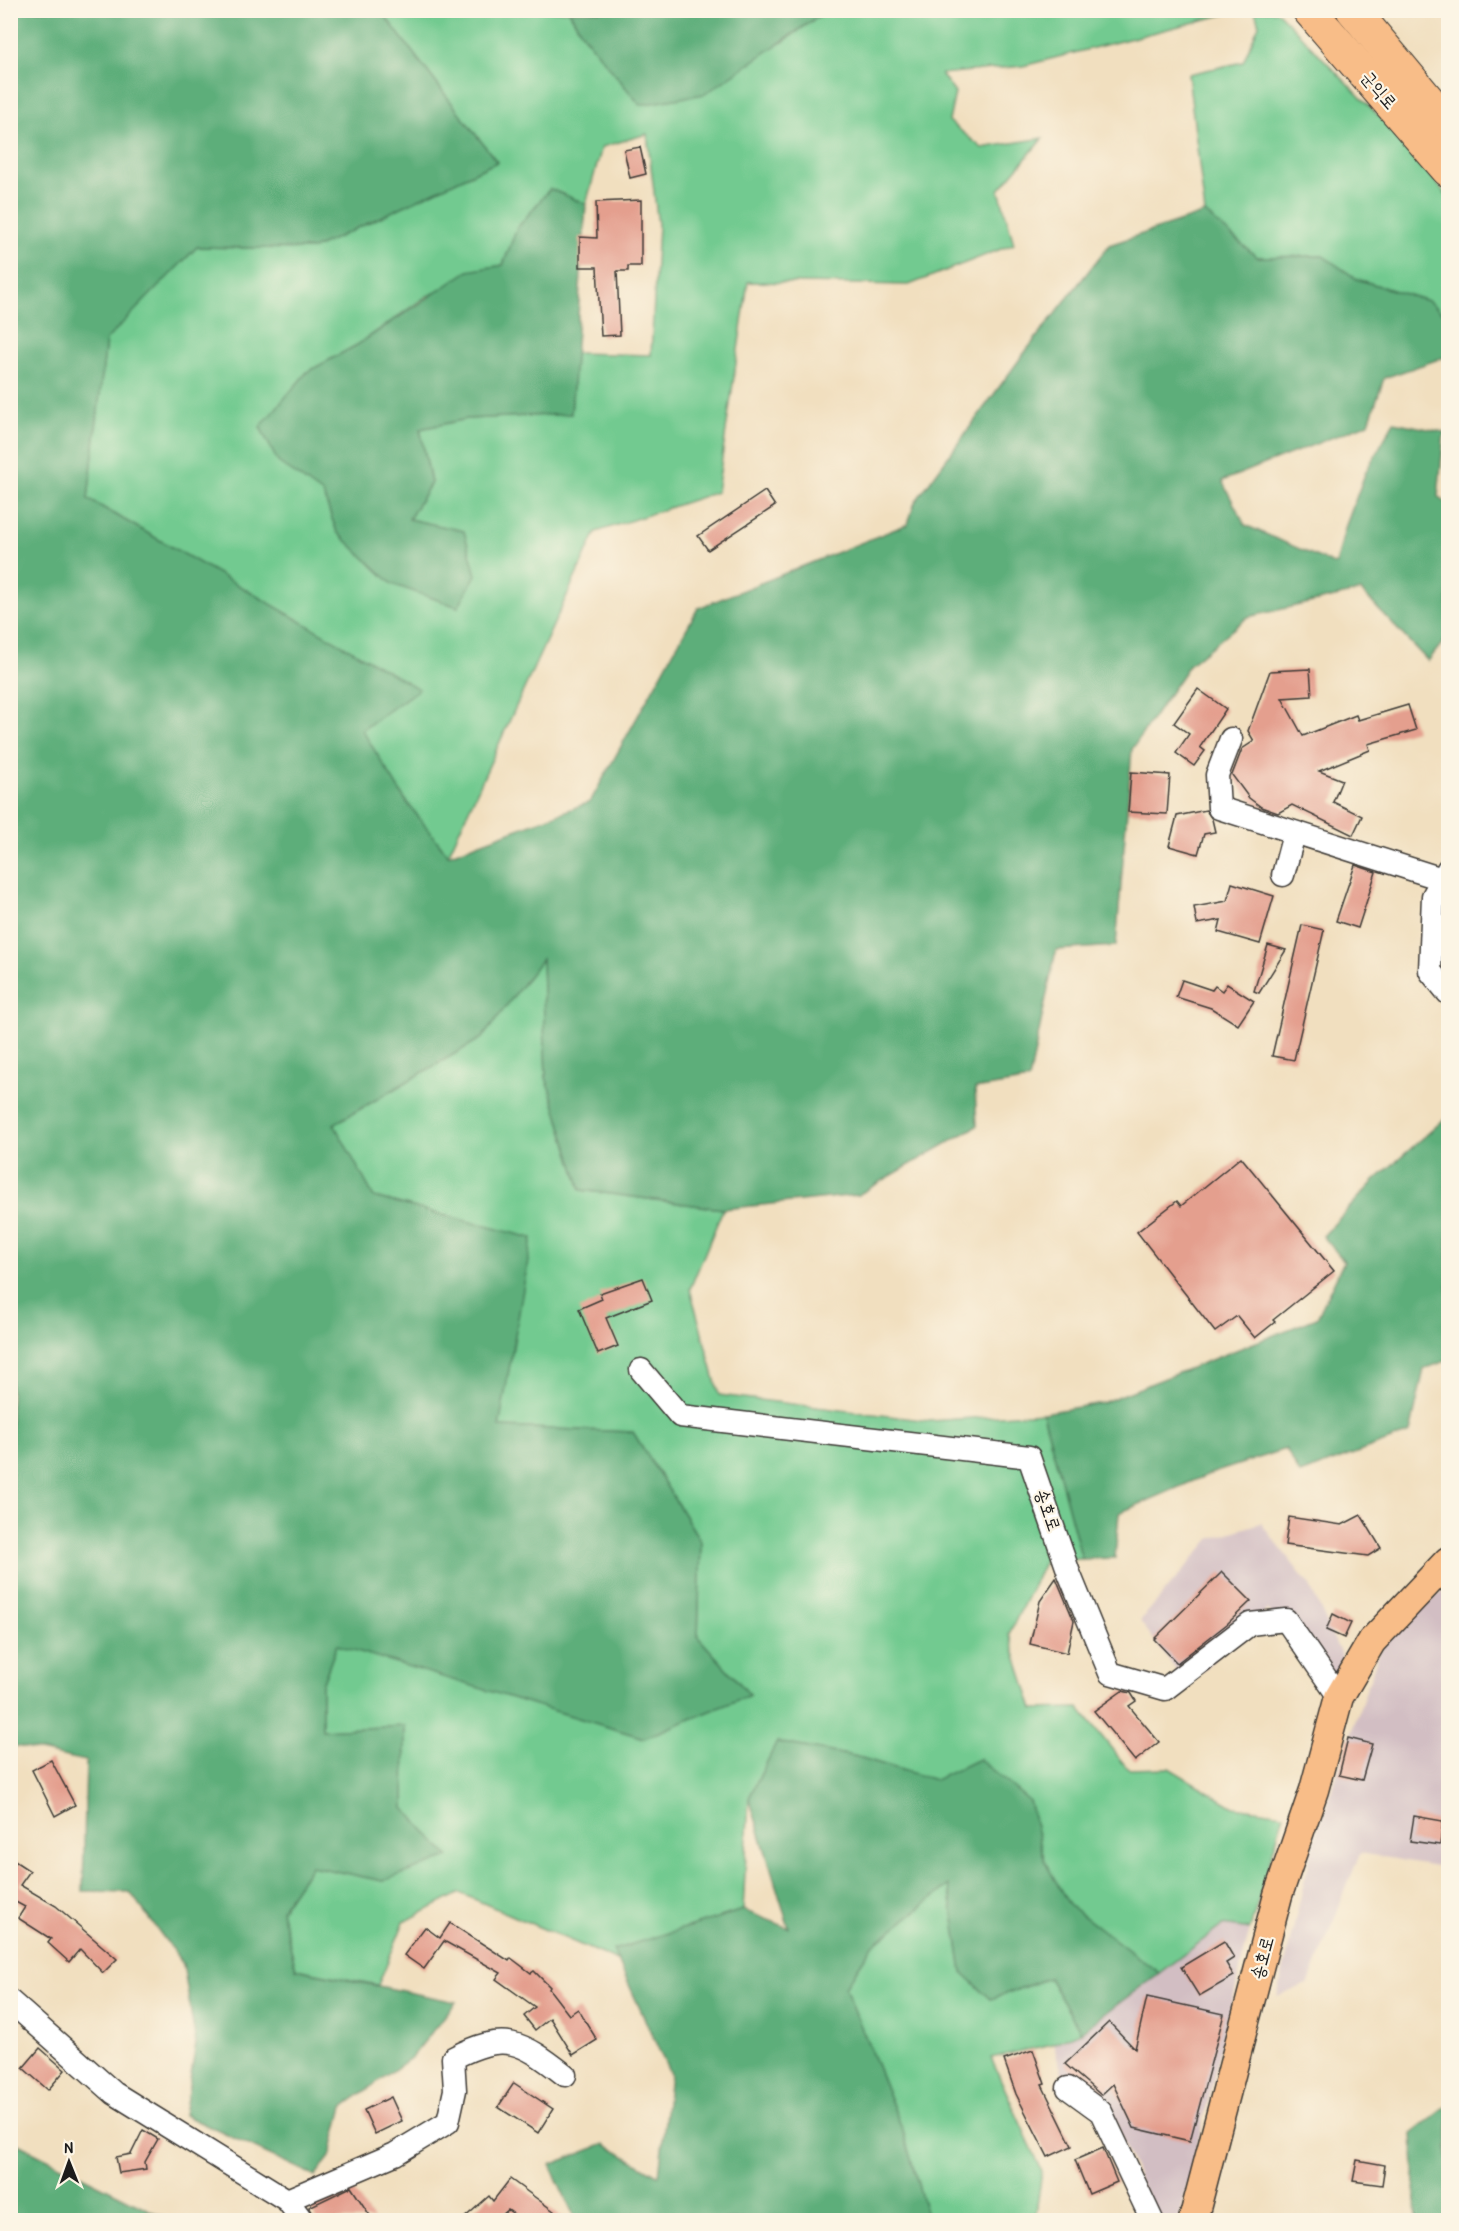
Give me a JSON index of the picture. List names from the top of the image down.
{
  "streets": {
    "highway": ["군익로"],
    "main road": ["송호로"]
  },
  "north": "top"
}
